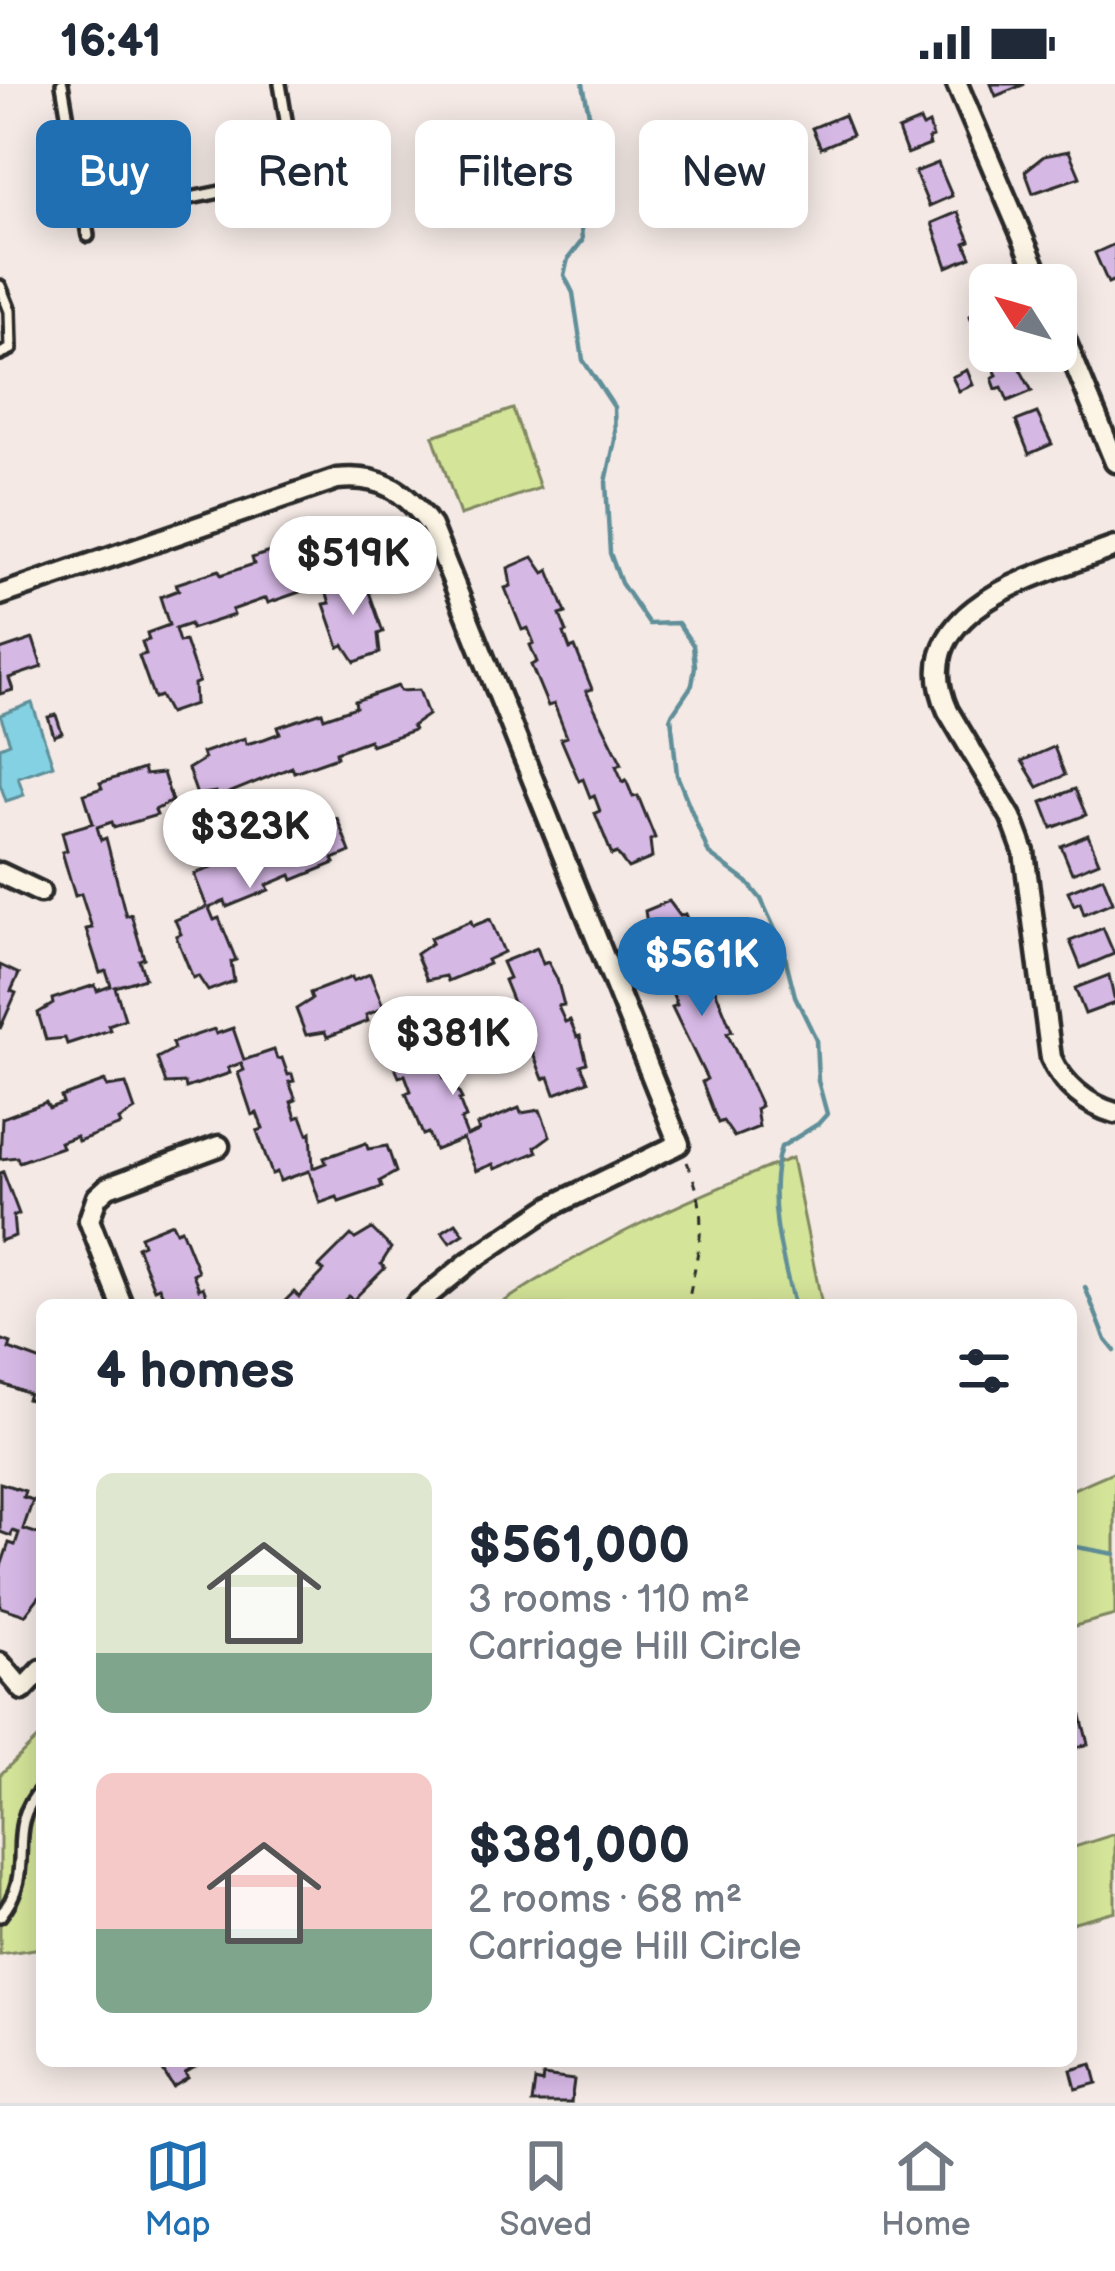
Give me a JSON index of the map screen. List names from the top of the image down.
{
  "north": "top left",
  "page": {
    "status": "16:41",
    "chip": [
      "Buy",
      "Rent",
      "Filters",
      "New"
    ],
    "price": [
      "$519K",
      "$323K",
      "$561K",
      "$381K"
    ],
    "heading": "4 homes",
    "list": [
      {
        "name": "$561,000",
        "note": "3 rooms · 110 m² · Carriage Hill Circle"
      },
      {
        "name": "$381,000",
        "note": "2 rooms · 68 m² · Carriage Hill Circle"
      }
    ],
    "tabs": ["Map", "Saved", "Home"]
  }
}
